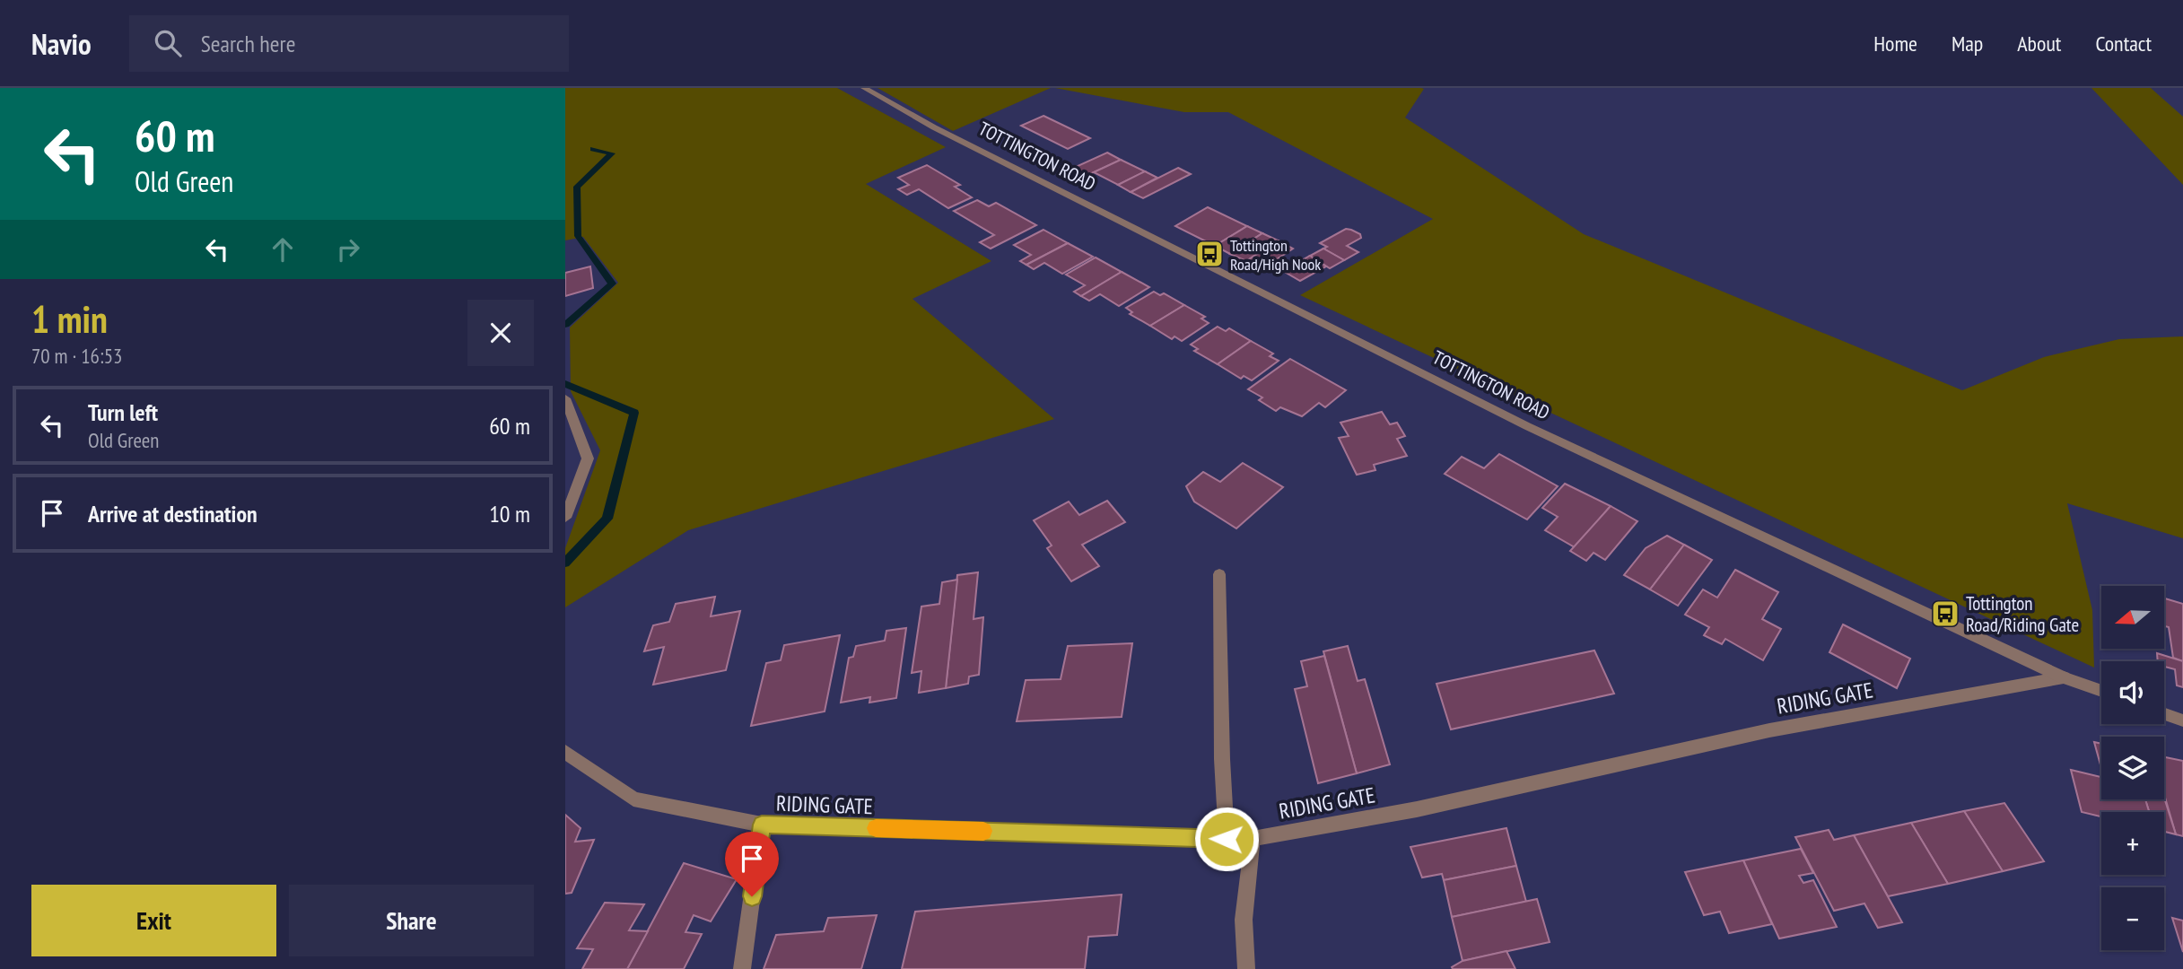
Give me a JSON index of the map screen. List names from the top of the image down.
{
  "streets": {
    "street": ["TOTTINGTON ROAD", "RIDING GATE"]
  },
  "crossings": [
    ["TOTTINGTON ROAD", "RIDING GATE"]
  ],
  "places": {
    "bus stop": ["Tottington Road/High Nook", "Tottington Road/Riding Gate"]
  },
  "north": "left",
  "page": {
    "header": "Navio",
    "search": "Search here",
    "nav": [
      "Home",
      "Map",
      "About",
      "Contact"
    ],
    "turn": ["60 m", "Old Green"],
    "heading": ["1 min", "70 m · 16:53"],
    "list": [
      {
        "name": "Turn left",
        "note": "Old Green",
        "value": "60 m"
      },
      {
        "name": "Arrive at destination",
        "value": "10 m"
      }
    ],
    "map_buttons": ["+", "−"],
    "buttons": ["Exit", "Share"]
  }
}
